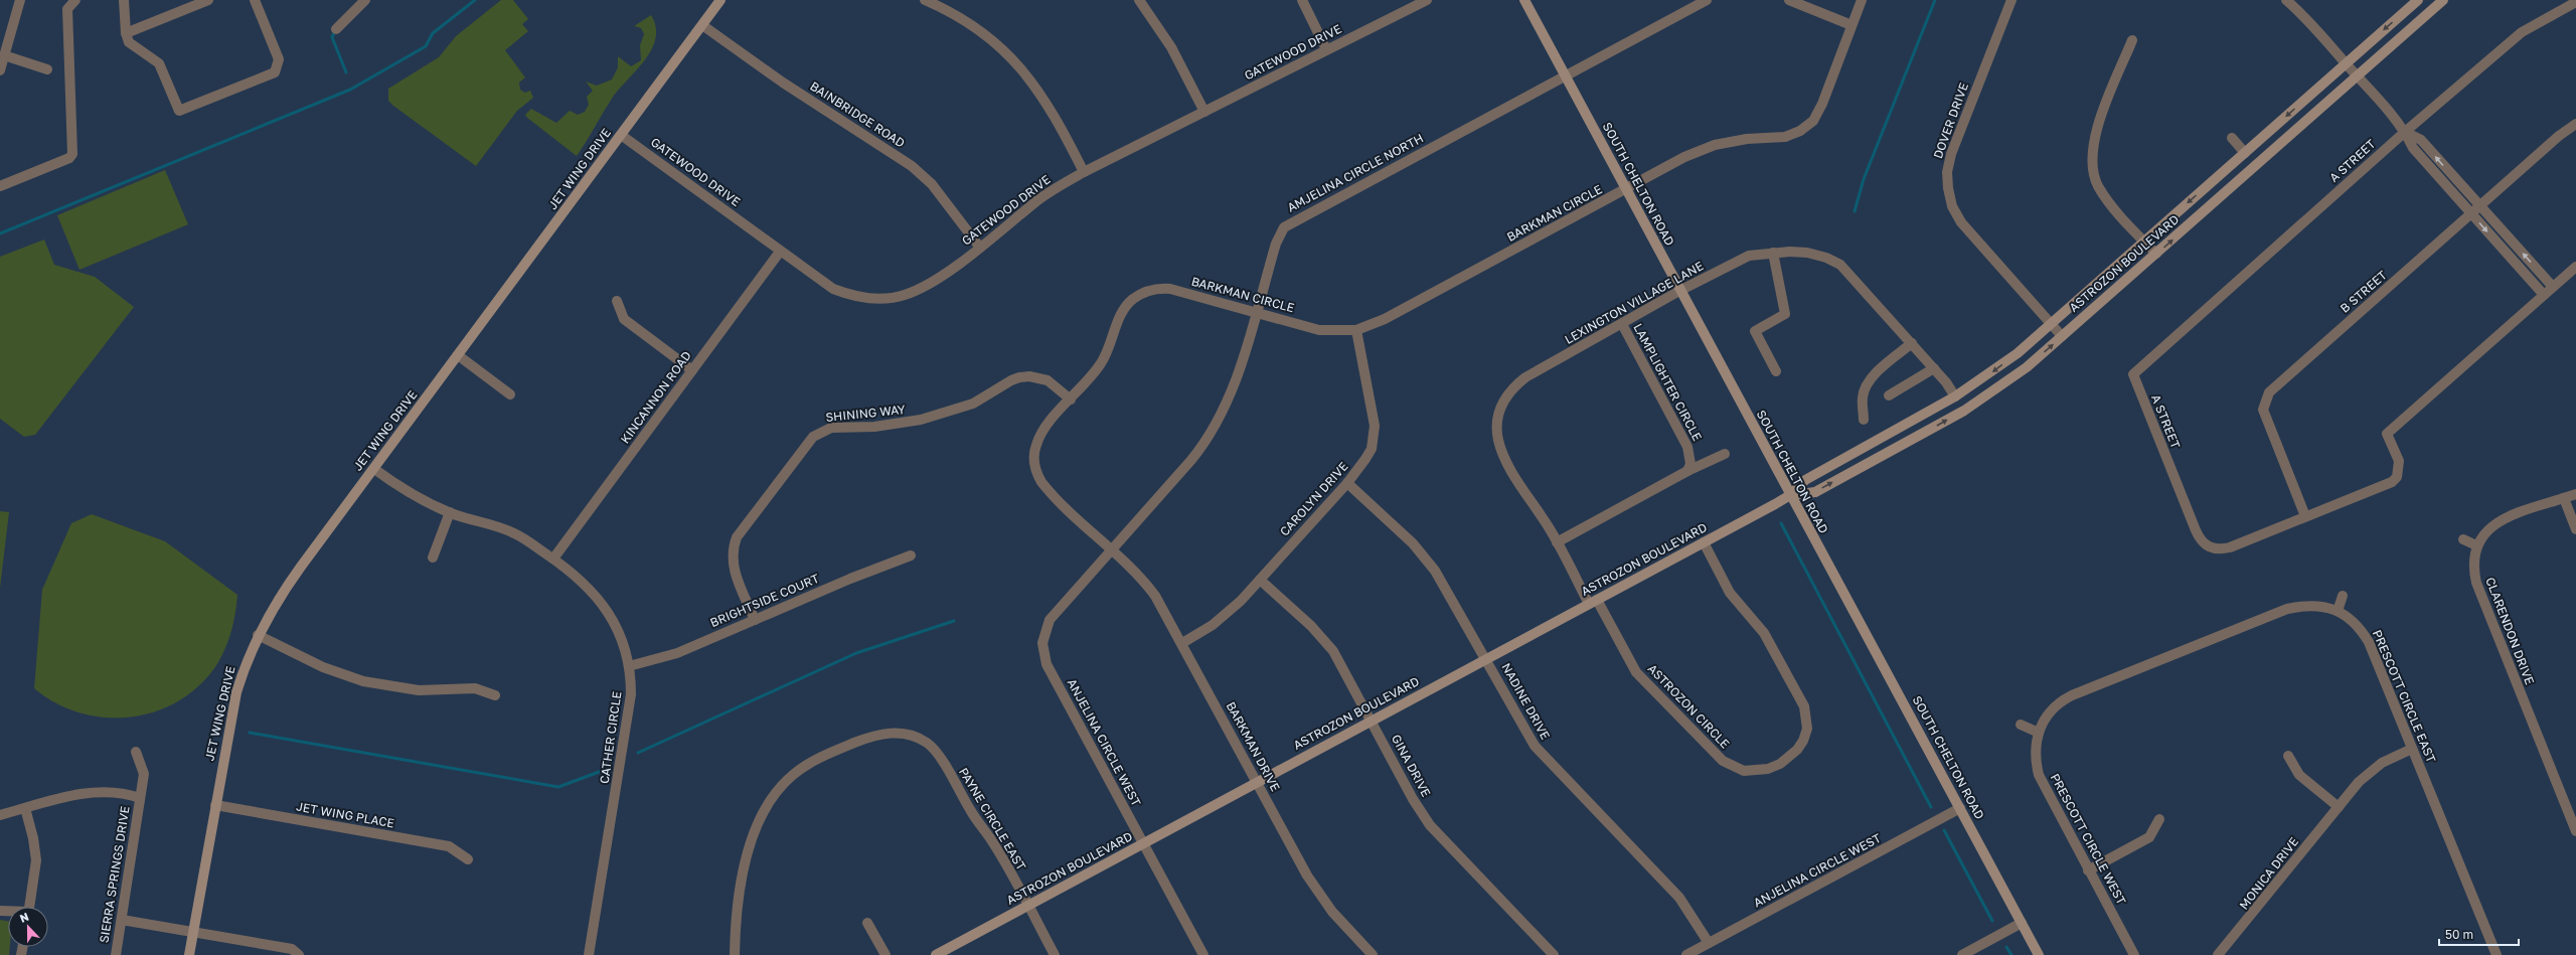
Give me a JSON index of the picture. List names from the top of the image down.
{
  "streets": {
    "main road": ["JET WING DRIVE", "SOUTH CHELTON ROAD", "ASTROZON BOULEVARD"],
    "street": [
      "GATEWOOD DRIVE",
      "BAINBRIDGE ROAD",
      "DOVER DRIVE",
      "A STREET",
      "AMJELINA CIRCLE NORTH",
      "BARKMAN CIRCLE",
      "B STREET",
      "LEXINGTON VILLAGE LANE",
      "LAMPLIGHTER CIRCLE",
      "KINCANNON ROAD",
      "SHINING WAY",
      "CAROLYN DRIVE",
      "BRIGHTSIDE COURT",
      "CLARENDON DRIVE",
      "PRESCOTT CIRCLE EAST",
      "NADINE DRIVE",
      "ASTROZON CIRCLE",
      "CATHER CIRCLE",
      "ANJELINA CIRCLE WEST",
      "BARKMAN DRIVE",
      "GINA DRIVE",
      "JET WING PLACE",
      "PAYNE CIRCLE EAST",
      "PRESCOTT CIRCLE WEST",
      "MONICA DRIVE",
      "SIERRA SPRINGS DRIVE"
    ]
  },
  "crossings": [
    ["GATEWOOD DRIVE", "BAINBRIDGE ROAD"],
    ["GATEWOOD DRIVE", "JET WING DRIVE"],
    ["GATEWOOD DRIVE", "KINCANNON ROAD"],
    ["BAINBRIDGE ROAD", "JET WING DRIVE"],
    ["DOVER DRIVE", "ASTROZON BOULEVARD"],
    ["A STREET", "B STREET"],
    ["JET WING DRIVE", "CATHER CIRCLE"],
    ["JET WING DRIVE", "JET WING PLACE"],
    ["AMJELINA CIRCLE NORTH", "SOUTH CHELTON ROAD"],
    ["AMJELINA CIRCLE NORTH", "BARKMAN CIRCLE"],
    ["AMJELINA CIRCLE NORTH", "ANJELINA CIRCLE WEST"],
    ["AMJELINA CIRCLE NORTH", "BARKMAN DRIVE"],
    ["SOUTH CHELTON ROAD", "BARKMAN CIRCLE"],
    ["SOUTH CHELTON ROAD", "ASTROZON BOULEVARD"],
    ["SOUTH CHELTON ROAD", "LEXINGTON VILLAGE LANE"],
    ["SOUTH CHELTON ROAD", "ANJELINA CIRCLE WEST"],
    ["BARKMAN CIRCLE", "SHINING WAY"],
    ["BARKMAN CIRCLE", "CAROLYN DRIVE"],
    ["BARKMAN CIRCLE", "ANJELINA CIRCLE WEST"],
    ["BARKMAN CIRCLE", "BARKMAN DRIVE"],
    ["ASTROZON BOULEVARD", "LEXINGTON VILLAGE LANE"],
    ["ASTROZON BOULEVARD", "NADINE DRIVE"],
    ["ASTROZON BOULEVARD", "ASTROZON CIRCLE"],
    ["ASTROZON BOULEVARD", "ANJELINA CIRCLE WEST"],
    ["ASTROZON BOULEVARD", "BARKMAN DRIVE"],
    ["ASTROZON BOULEVARD", "GINA DRIVE"],
    ["ASTROZON BOULEVARD", "PAYNE CIRCLE EAST"],
    ["LEXINGTON VILLAGE LANE", "LAMPLIGHTER CIRCLE"],
    ["LEXINGTON VILLAGE LANE", "ASTROZON CIRCLE"],
    ["KINCANNON ROAD", "CATHER CIRCLE"],
    ["SHINING WAY", "BRIGHTSIDE COURT"],
    ["CAROLYN DRIVE", "NADINE DRIVE"],
    ["CAROLYN DRIVE", "BARKMAN DRIVE"],
    ["CAROLYN DRIVE", "GINA DRIVE"],
    ["BRIGHTSIDE COURT", "CATHER CIRCLE"],
    ["PRESCOTT CIRCLE EAST", "PRESCOTT CIRCLE WEST"],
    ["PRESCOTT CIRCLE EAST", "MONICA DRIVE"],
    ["NADINE DRIVE", "ANJELINA CIRCLE WEST"],
    ["ANJELINA CIRCLE WEST", "BARKMAN DRIVE"]
  ],
  "scale_bar": "50 m",
  "north": "top"
}
